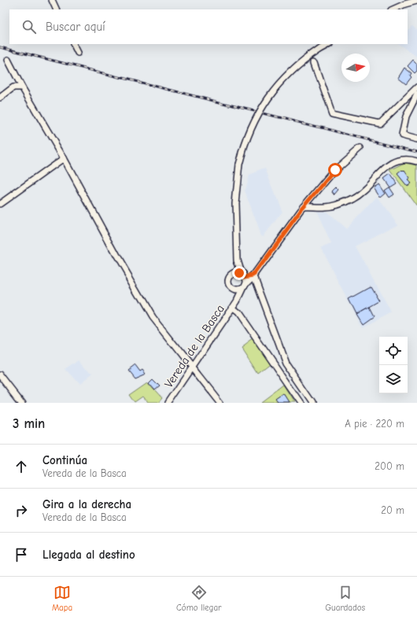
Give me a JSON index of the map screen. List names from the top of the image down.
{
  "streets": {
    "street": ["Vereda de la Basca"]
  },
  "north": "right",
  "page": {
    "search": "Buscar aquí",
    "heading": ["3 min", "A pie · 220 m"],
    "list": [
      ["Continúa", "Vereda de la Basca", "200 m"],
      ["Gira a la derecha", "Vereda de la Basca", "20 m"],
      "Llegada al destino"
    ],
    "nav": ["Mapa", "Cómo llegar", "Guardados"]
  }
}
